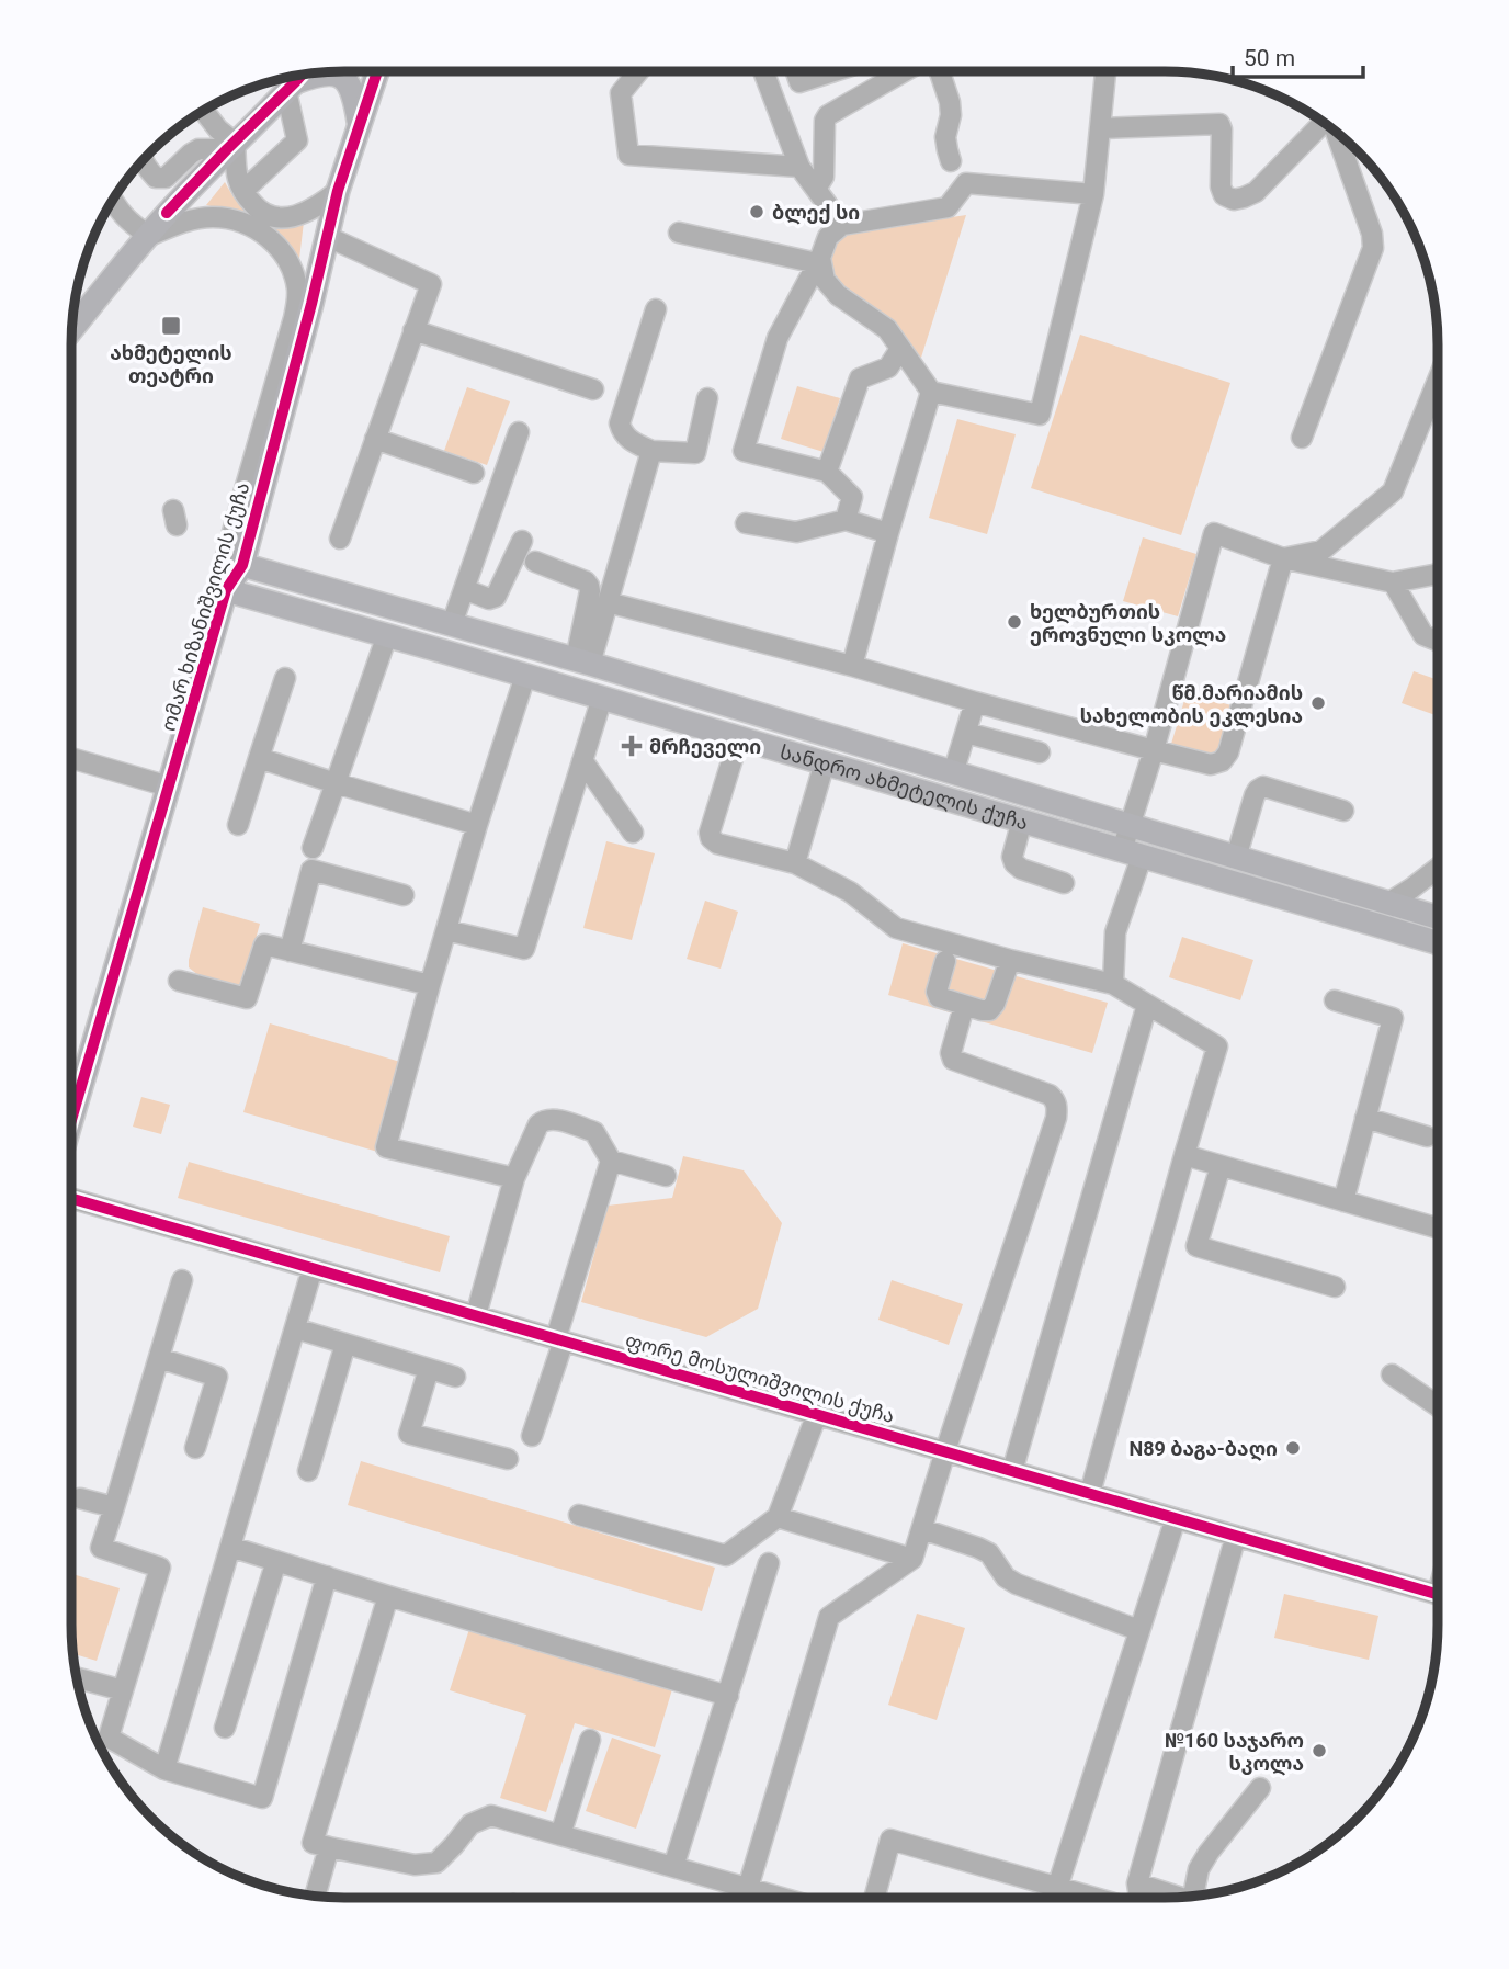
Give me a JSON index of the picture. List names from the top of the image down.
{
  "streets": {
    "main road": ["ომარ ხიზანიშვილის ქუჩა", "სანდრო ახმეტელის ქუჩა"],
    "street": ["ფორე მოსულიშვილის ქუჩა"]
  },
  "crossings": [
    ["ომარ ხიზანიშვილის ქუჩა", "სანდრო ახმეტელის ქუჩა"]
  ],
  "places": {
    "other": [
      "ბლექ სი",
      "ხელბურთის ეროვნული სკოლა",
      "წმ.მარიამის სახელობის ეკლესია",
      "N89 ბაგა-ბაღი",
      "№160 საჯარო სკოლა"
    ],
    "transit": ["ახმეტელის თეატრი"],
    "health": ["მრჩეველი"]
  },
  "scale_bar": "50 m"
}
